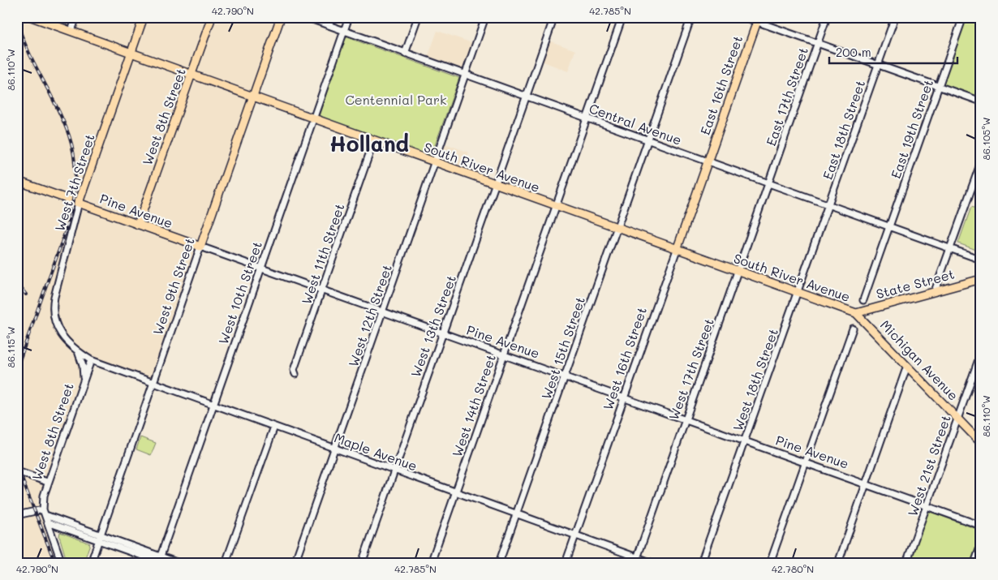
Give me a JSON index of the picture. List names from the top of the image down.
{
  "streets": {
    "main road": [
      "East 16th Street",
      "West 8th Street",
      "South River Avenue",
      "West 7th Street",
      "Pine Avenue",
      "State Street",
      "West 9th Street",
      "West 16th Street",
      "Michigan Avenue"
    ],
    "street": [
      "East 17th Street",
      "Central Avenue",
      "East 19th Street",
      "East 18th Street",
      "West 11th Street",
      "West 10th Street",
      "West 12th Street",
      "West 13th Street",
      "West 15th Street",
      "West 17th Street",
      "West 18th Street",
      "West 14th Street",
      "Maple Avenue",
      "West 21st Street"
    ]
  },
  "crossings": [
    ["East 16th Street", "Central Avenue"],
    ["East 16th Street", "West 16th Street"],
    ["East 17th Street", "Central Avenue"],
    ["East 17th Street", "West 17th Street"],
    ["West 8th Street", "South River Avenue"],
    ["West 8th Street", "West 7th Street"],
    ["West 8th Street", "Pine Avenue"],
    ["West 8th Street", "Maple Avenue"],
    ["Central Avenue", "East 19th Street"],
    ["Central Avenue", "East 18th Street"],
    ["Central Avenue", "West 10th Street"],
    ["Central Avenue", "West 12th Street"],
    ["Central Avenue", "West 13th Street"],
    ["Central Avenue", "West 15th Street"],
    ["Central Avenue", "West 16th Street"],
    ["Central Avenue", "West 17th Street"],
    ["Central Avenue", "West 18th Street"],
    ["Central Avenue", "West 14th Street"],
    ["East 18th Street", "West 18th Street"],
    ["South River Avenue", "West 7th Street"],
    ["South River Avenue", "West 11th Street"],
    ["South River Avenue", "State Street"],
    ["South River Avenue", "West 9th Street"],
    ["South River Avenue", "West 10th Street"],
    ["South River Avenue", "West 12th Street"],
    ["South River Avenue", "West 13th Street"],
    ["South River Avenue", "West 15th Street"],
    ["South River Avenue", "West 16th Street"],
    ["South River Avenue", "Michigan Avenue"],
    ["South River Avenue", "West 17th Street"],
    ["South River Avenue", "West 18th Street"],
    ["South River Avenue", "West 14th Street"],
    ["West 7th Street", "Pine Avenue"],
    ["West 7th Street", "Maple Avenue"],
    ["Pine Avenue", "West 11th Street"],
    ["Pine Avenue", "West 9th Street"],
    ["Pine Avenue", "West 10th Street"],
    ["Pine Avenue", "West 12th Street"],
    ["Pine Avenue", "West 13th Street"],
    ["Pine Avenue", "West 15th Street"],
    ["Pine Avenue", "West 16th Street"],
    ["Pine Avenue", "West 17th Street"],
    ["Pine Avenue", "West 18th Street"],
    ["Pine Avenue", "West 14th Street"],
    ["Pine Avenue", "West 21st Street"],
    ["State Street", "Michigan Avenue"],
    ["West 9th Street", "Maple Avenue"],
    ["West 10th Street", "Maple Avenue"],
    ["West 12th Street", "Maple Avenue"],
    ["West 13th Street", "Maple Avenue"],
    ["West 15th Street", "Maple Avenue"],
    ["West 16th Street", "Maple Avenue"],
    ["Michigan Avenue", "West 21st Street"],
    ["West 17th Street", "Maple Avenue"],
    ["West 14th Street", "Maple Avenue"]
  ],
  "districts": ["Holland"],
  "parks": ["Centennial Park"],
  "scale_bar": "200 m",
  "coordinates": [
    "42.790°N",
    "42.785°N",
    "86.110°W",
    "86.105°W",
    "86.115°W",
    "42.780°N"
  ]
}
